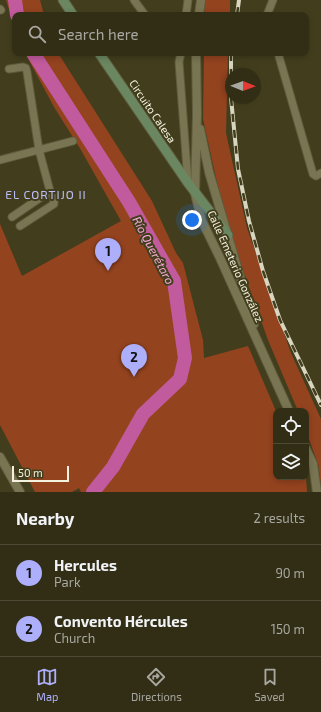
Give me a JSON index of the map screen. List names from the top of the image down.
{
  "streets": {
    "main road": ["Circuito Calesa"],
    "street": ["Calle Emeterio González"]
  },
  "crossings": [
    ["Circuito Calesa", "Calle Emeterio González"]
  ],
  "districts": ["EL CORTIJO II"],
  "water": ["Río Querétaro"],
  "scale_bar": "50 m",
  "north": "right",
  "page": {
    "search": "Search here",
    "pins": ["1", "2"],
    "scale": "50 m",
    "heading": ["Nearby", "2 results"],
    "list": [
      {
        "mark": "1",
        "name": "Hercules",
        "note": "Park",
        "value": "90 m"
      },
      {
        "mark": "2",
        "name": "Convento Hércules",
        "note": "Church",
        "value": "150 m"
      }
    ],
    "nav": ["Map", "Directions", "Saved"]
  }
}
